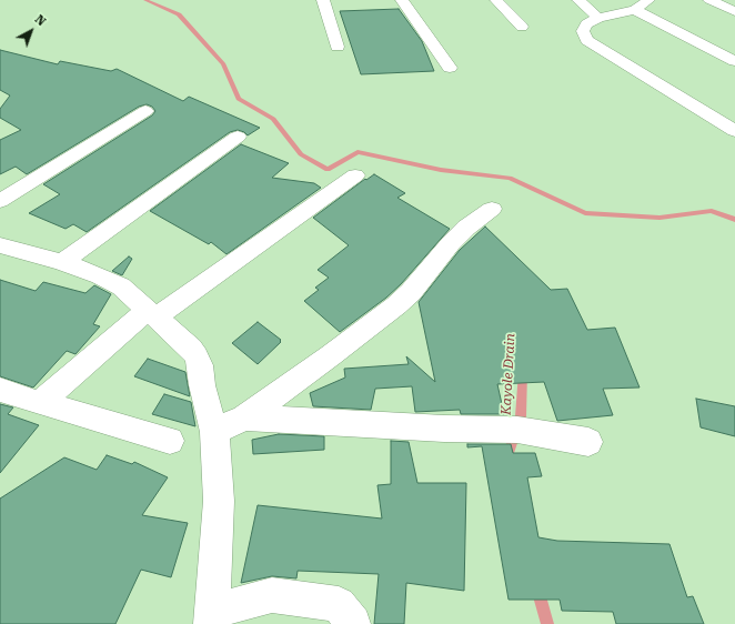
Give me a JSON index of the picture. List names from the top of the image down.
{
  "water": ["Kayole Drain"],
  "north": "top right"
}
